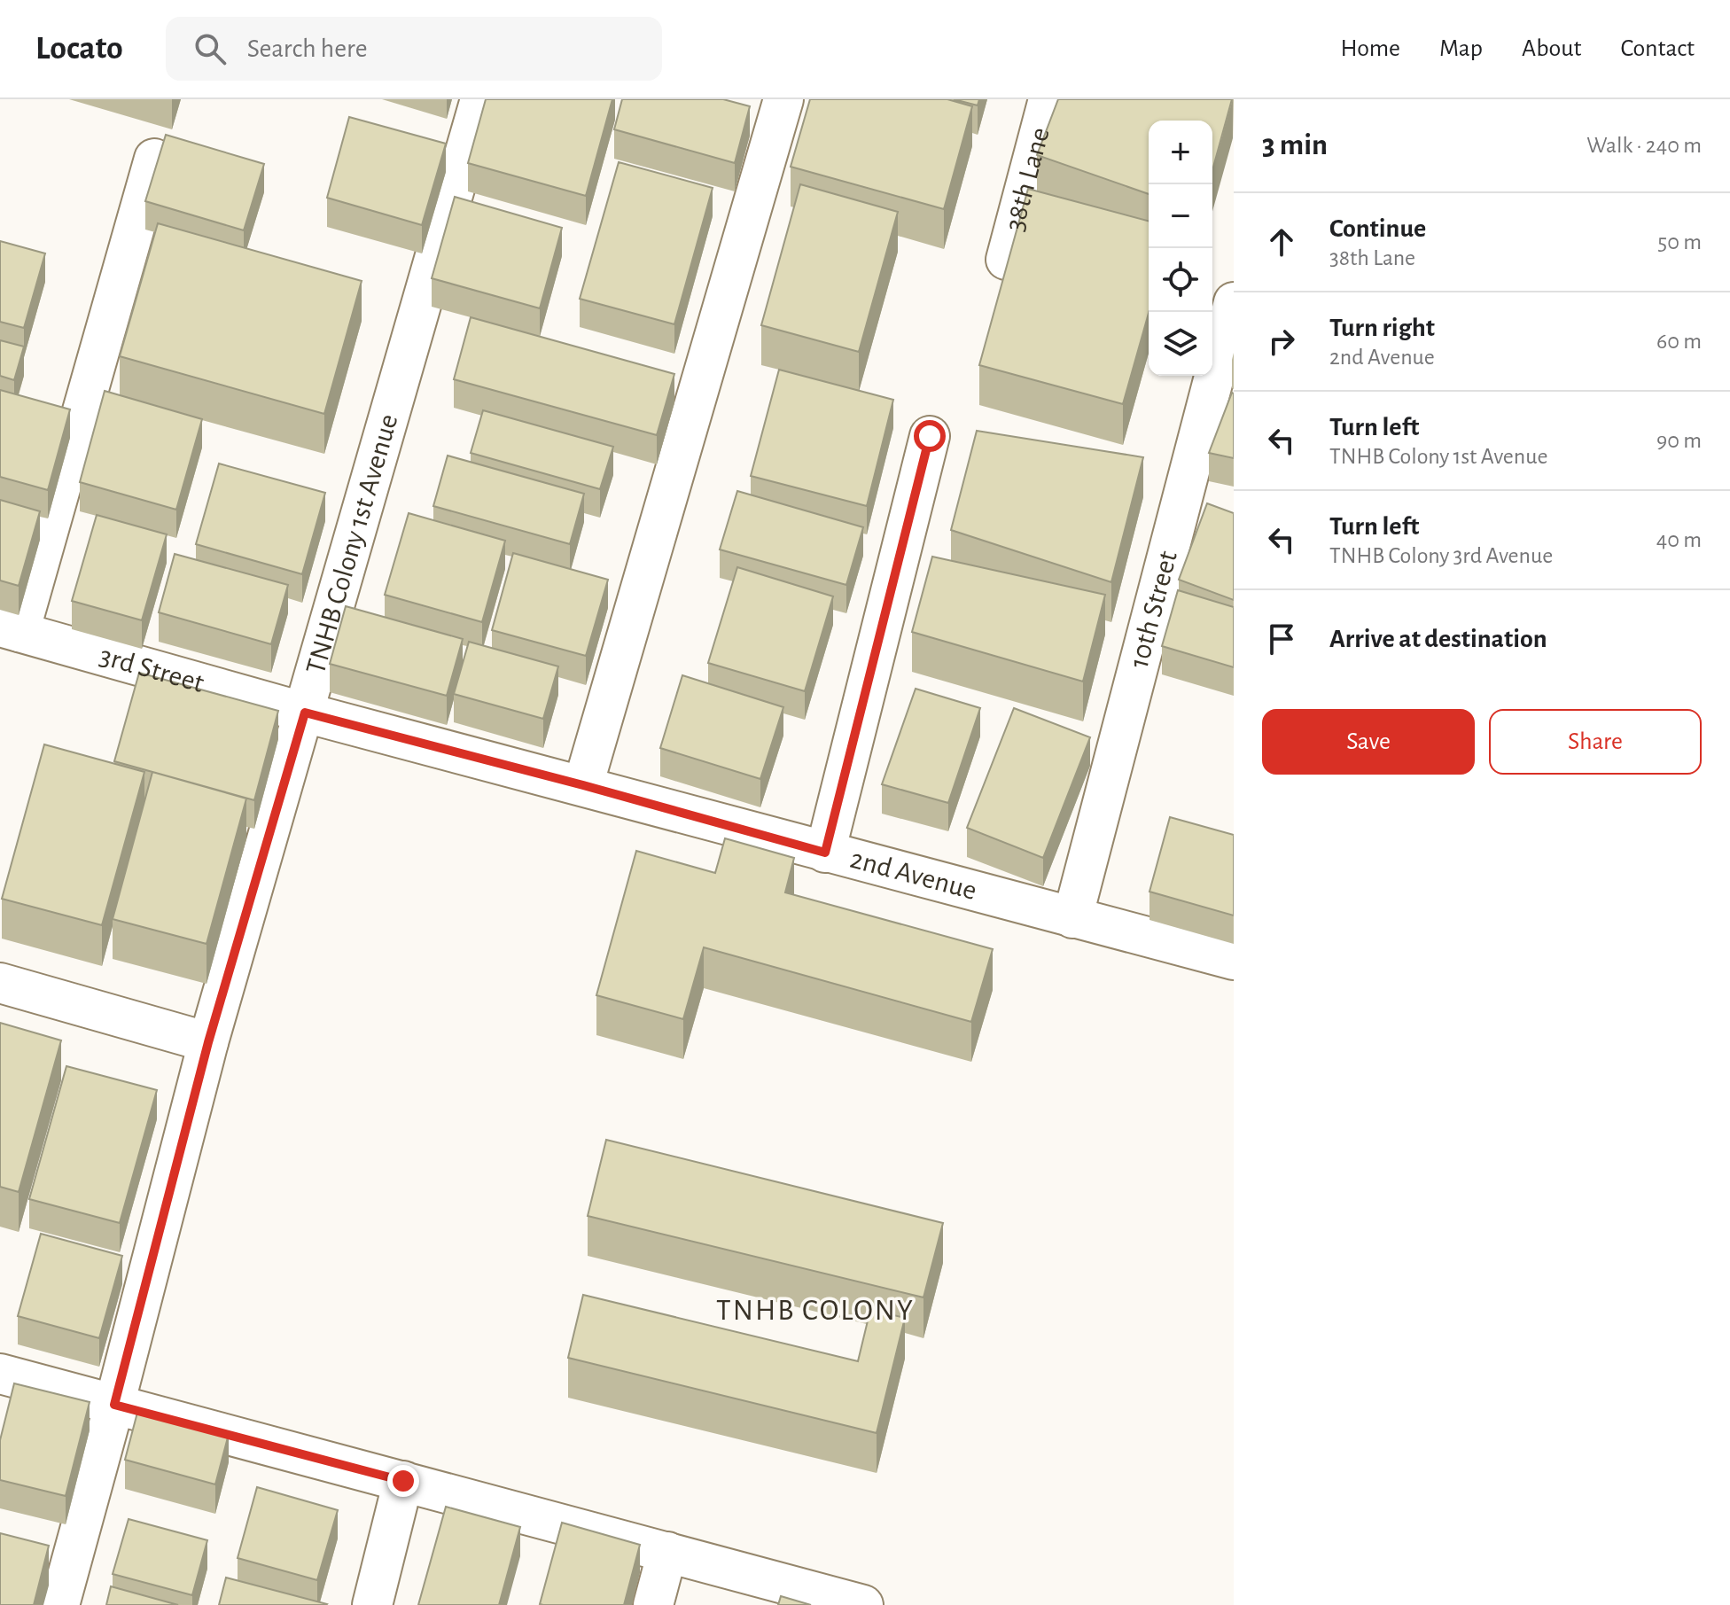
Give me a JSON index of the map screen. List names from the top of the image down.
{
  "streets": {
    "street": [
      "38th Lane",
      "TNHB Colony 1st Avenue",
      "10th Street",
      "3rd Street",
      "2nd Avenue"
    ]
  },
  "crossings": [
    ["TNHB Colony 1st Avenue", "3rd Street"],
    ["TNHB Colony 1st Avenue", "2nd Avenue"],
    ["10th Street", "2nd Avenue"],
    ["3rd Street", "2nd Avenue"]
  ],
  "districts": ["TNHB COLONY"],
  "page": {
    "header": "Locato",
    "search": "Search here",
    "nav": [
      "Home",
      "Map",
      "About",
      "Contact"
    ],
    "heading": ["3 min", "Walk · 240 m"],
    "map_buttons": ["+", "−"],
    "list": [
      ["Continue", "38th Lane", "50 m"],
      ["Turn right", "2nd Avenue", "60 m"],
      ["Turn left", "TNHB Colony 1st Avenue", "90 m"],
      ["Turn left", "TNHB Colony 3rd Avenue", "40 m"],
      "Arrive at destination"
    ],
    "buttons": ["Save", "Share"]
  }
}
